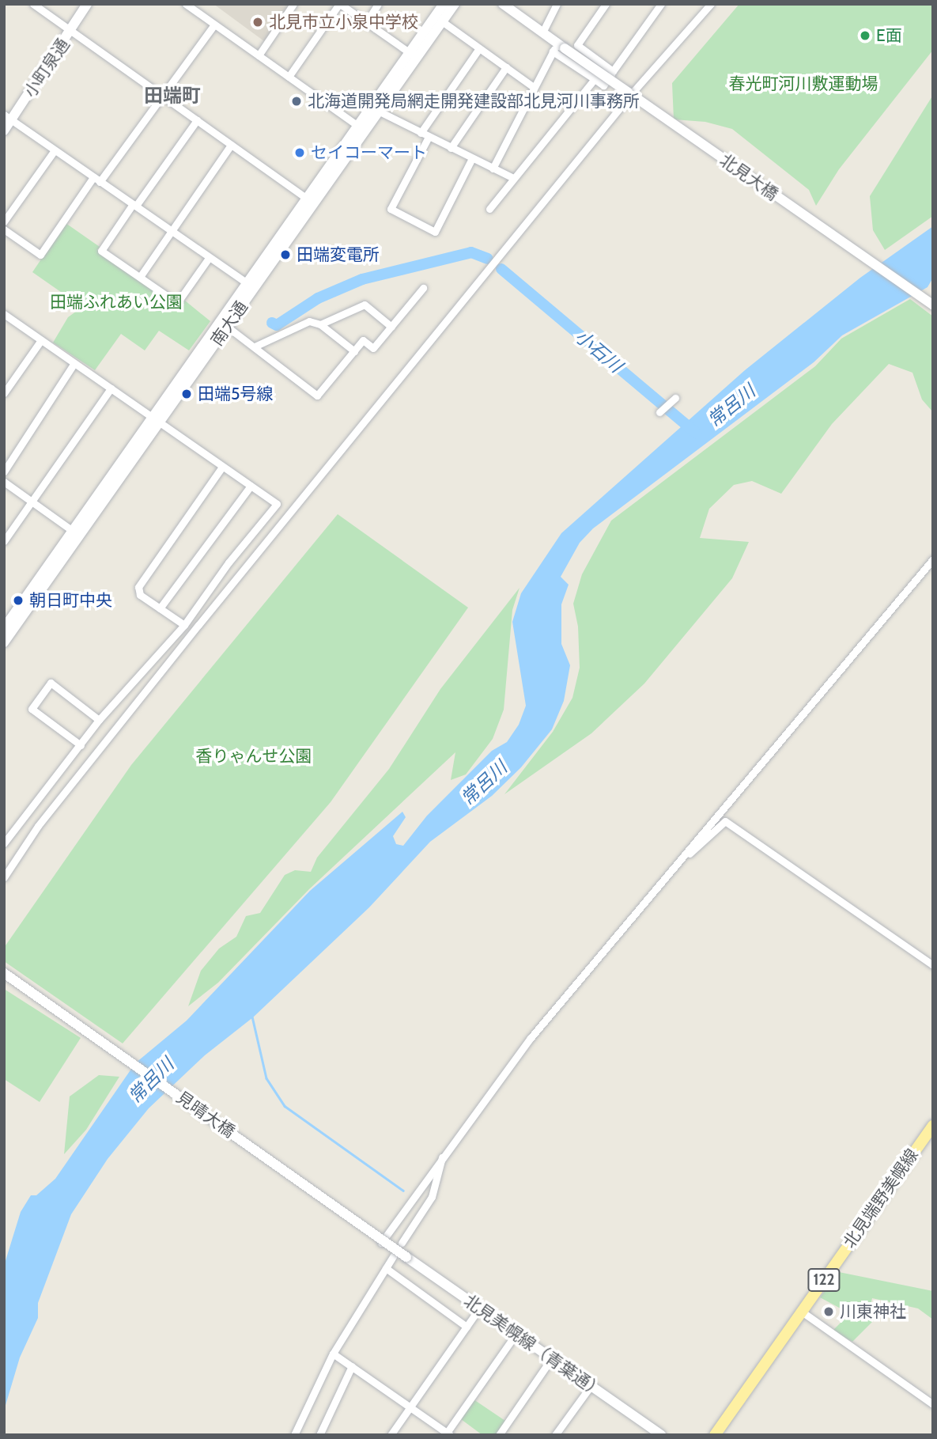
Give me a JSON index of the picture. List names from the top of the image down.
{
  "streets": {
    "main road": ["北見端野美幌線", "122"],
    "street": [
      "小町泉通",
      "北見大橋",
      "南大通",
      "見晴大橋",
      "北見美幌線（青葉通）"
    ]
  },
  "crossings": [
    ["見晴大橋", "北見美幌線（青葉通）"]
  ],
  "districts": ["田端町"],
  "water": ["小石川", "常呂川"],
  "parks": ["春光町河川敷運動場", "田端ふれあい公園", "香りゃんせ公園"],
  "places": [
    "北見市立小泉中学校",
    "E面",
    "北海道開発局網走開発建設部北見河川事務所",
    "セイコーマート",
    "田端変電所",
    "田端5号線",
    "朝日町中央",
    "川東神社"
  ]
}
